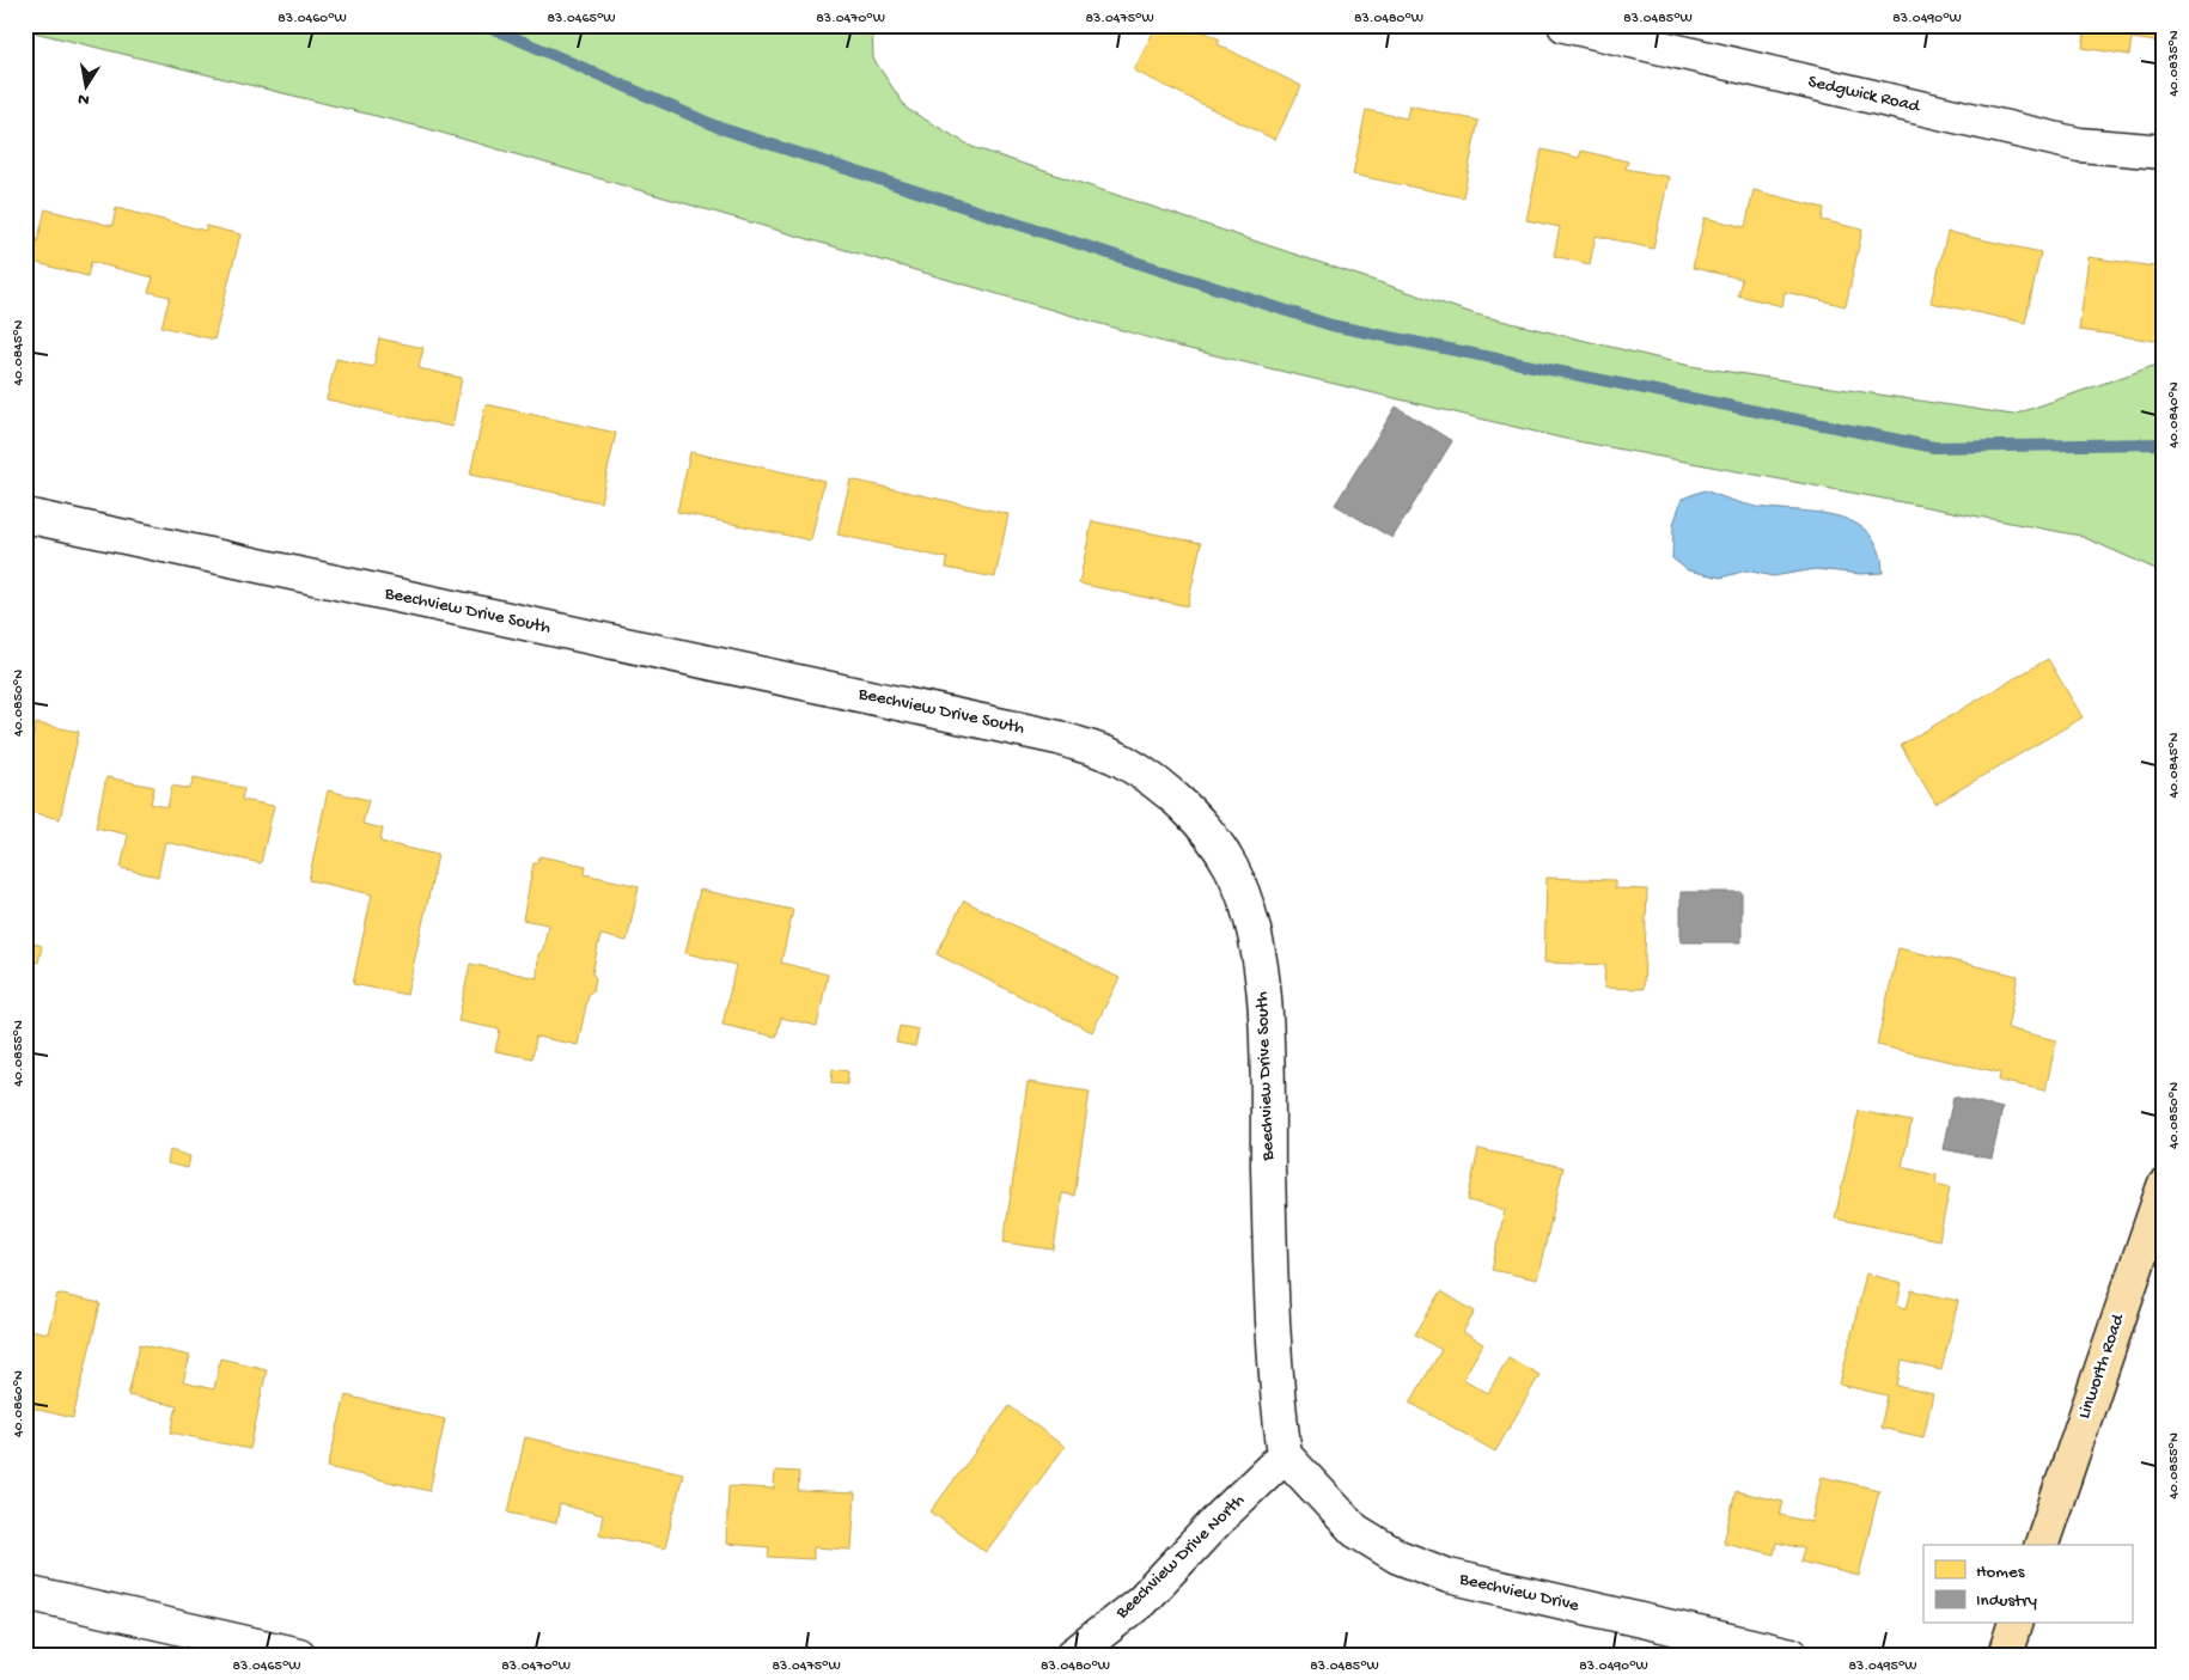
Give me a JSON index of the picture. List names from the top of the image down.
{
  "streets": {
    "main road": ["Linworth Road"],
    "street": [
      "Sedgwick Road",
      "Beechview Drive South",
      "Beechview Drive North",
      "Beechview Drive"
    ]
  },
  "crossings": [
    ["Beechview Drive South", "Beechview Drive North"],
    ["Beechview Drive South", "Beechview Drive"],
    ["Beechview Drive North", "Beechview Drive"]
  ],
  "legend": ["Homes", "Industry"],
  "north": "bottom",
  "coordinates": [
    "83.0460°W",
    "83.0465°W",
    "83.0470°W",
    "83.0475°W",
    "83.0480°W",
    "83.0485°W",
    "83.0490°W",
    "40.0835°N",
    "40.0845°N",
    "40.0840°N",
    "40.0850°N",
    "40.0855°N",
    "40.0860°N",
    "83.0495°W"
  ]
}
